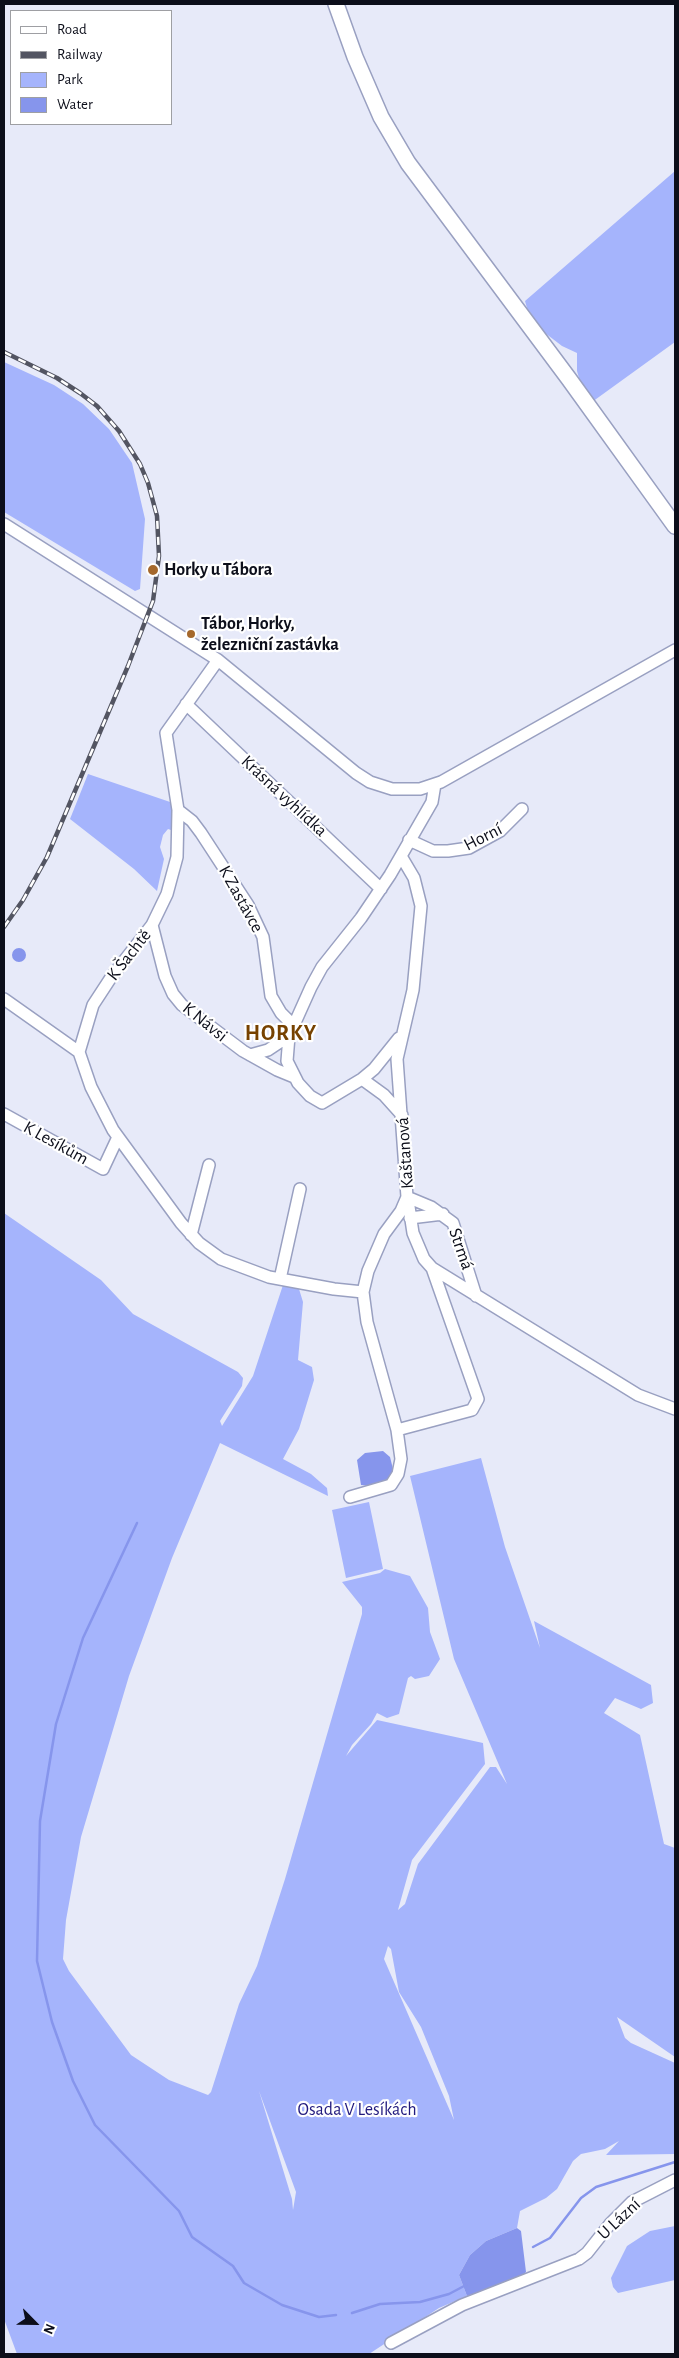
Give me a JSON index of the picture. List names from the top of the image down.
{
  "streets": {
    "street": [
      "Krásná vyhlídka",
      "Horní",
      "K Zastávce",
      "K Šachtě",
      "K Návsi",
      "K Lesíkům",
      "Kaštanová",
      "Strmá",
      "U Lázní"
    ]
  },
  "crossings": [
    ["Krásná vyhlídka", "K Šachtě"],
    ["K Zastávce", "K Šachtě"],
    ["K Zastávce", "K Návsi"],
    ["K Šachtě", "K Návsi"],
    ["K Návsi", "Kaštanová"],
    ["Kaštanová", "Strmá"]
  ],
  "districts": ["HORKY"],
  "parks": ["Osada V Lesíkách"],
  "places": ["Horky u Tábora", "Tábor, Horky, železniční zastávka"],
  "legend": [
    "Road",
    "Railway",
    "Park",
    "Water"
  ],
  "north": "bottom right"
}
